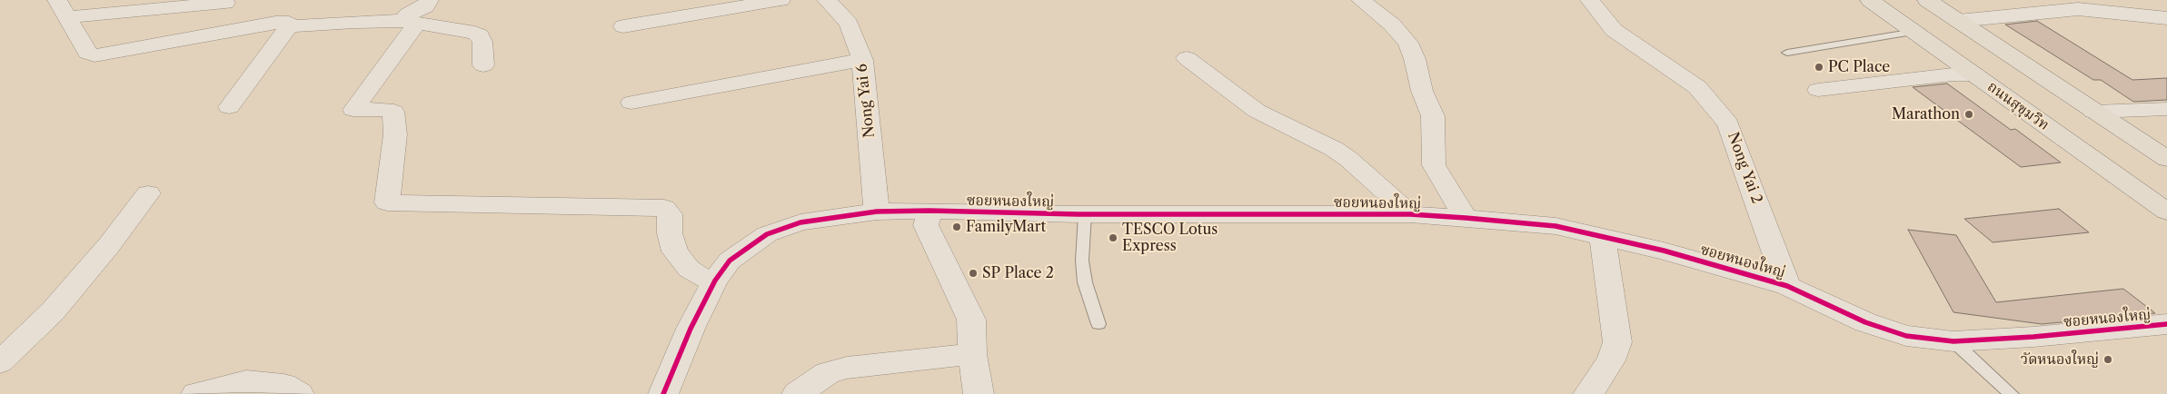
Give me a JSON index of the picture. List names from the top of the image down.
{
  "streets": {
    "highway": ["ถนนสุขุมวิท"],
    "street": ["Nong Yai 6", "Nong Yai 2", "ซอยหนองใหญ่"]
  },
  "crossings": [
    ["Nong Yai 6", "ซอยหนองใหญ่"],
    ["Nong Yai 2", "ซอยหนองใหญ่"]
  ],
  "places": [
    "PC Place",
    "Marathon",
    "FamilyMart",
    "TESCO Lotus Express",
    "SP Place 2",
    "วัดหนองใหญ่"
  ]
}
